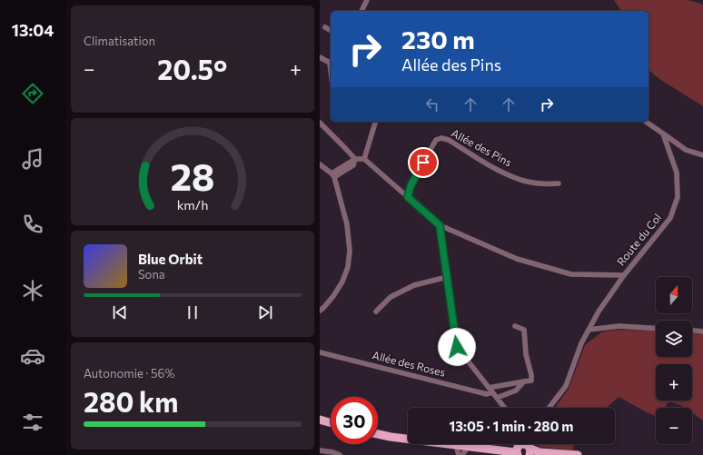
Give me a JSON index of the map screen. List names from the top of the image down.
{
  "streets": {
    "street": ["Allée des Pins", "Route du Col", "Allée des Roses"]
  },
  "north": "top",
  "page": {
    "tabs": "13:04",
    "tile": [
      "Climatisation",
      ["Autonomie · 56%", "280 km"]
    ],
    "turn": ["230 m", "Allée des Pins"],
    "heat": ["−", "20.5°", "+"],
    "song": ["Blue Orbit", "Sona"],
    "map_buttons": ["+", "−"],
    "limit": "30",
    "trip": "13:05 · 1 min · 280 m",
    "gauge": ["28", "km/h"]
  }
}
